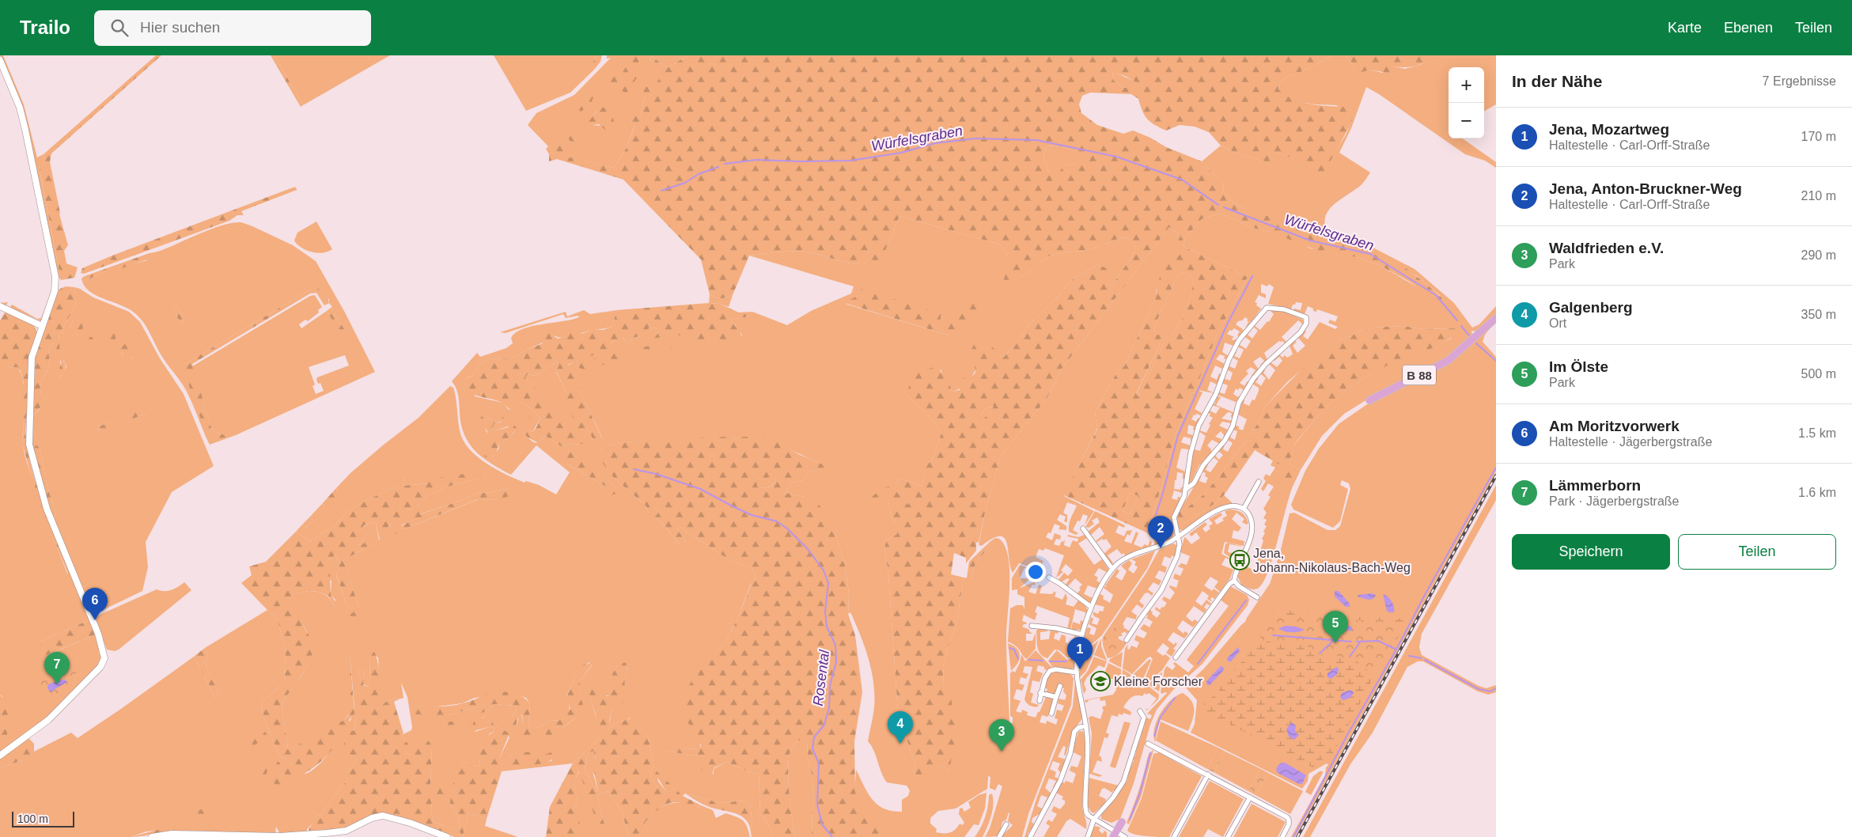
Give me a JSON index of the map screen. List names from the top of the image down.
{
  "streets": {
    "main road": ["B 88"]
  },
  "water": ["Würfelsgraben", "Rosental"],
  "places": {
    "bus stop": ["Jena, Johann-Nikolaus-Bach-Weg"],
    "school or university": ["Kleine Forscher"]
  },
  "scale_bar": "100 m",
  "page": {
    "header": "Trailo",
    "search": "Hier suchen",
    "nav": ["Karte", "Ebenen", "Teilen"],
    "heading": ["In der Nähe", "7 Ergebnisse"],
    "map_buttons": ["+", "−"],
    "list": [
      {
        "mark": "1",
        "name": "Jena, Mozartweg",
        "note": "Haltestelle · Carl-Orff-Straße",
        "value": "170 m"
      },
      {
        "mark": "2",
        "name": "Jena, Anton-Bruckner-Weg",
        "note": "Haltestelle · Carl-Orff-Straße",
        "value": "210 m"
      },
      {
        "mark": "3",
        "name": "Waldfrieden e.V.",
        "note": "Park",
        "value": "290 m"
      },
      {
        "mark": "4",
        "name": "Galgenberg",
        "note": "Ort",
        "value": "350 m"
      },
      {
        "mark": "5",
        "name": "Im Ölste",
        "note": "Park",
        "value": "500 m"
      },
      {
        "mark": "6",
        "name": "Am Moritzvorwerk",
        "note": "Haltestelle · Jägerbergstraße",
        "value": "1.5 km"
      },
      {
        "mark": "7",
        "name": "Lämmerborn",
        "note": "Park · Jägerbergstraße",
        "value": "1.6 km"
      }
    ],
    "pins": [
      "2",
      "6",
      "5",
      "1",
      "7",
      "4",
      "3"
    ],
    "buttons": ["Speichern", "Teilen"],
    "scale": "100 m"
  }
}
